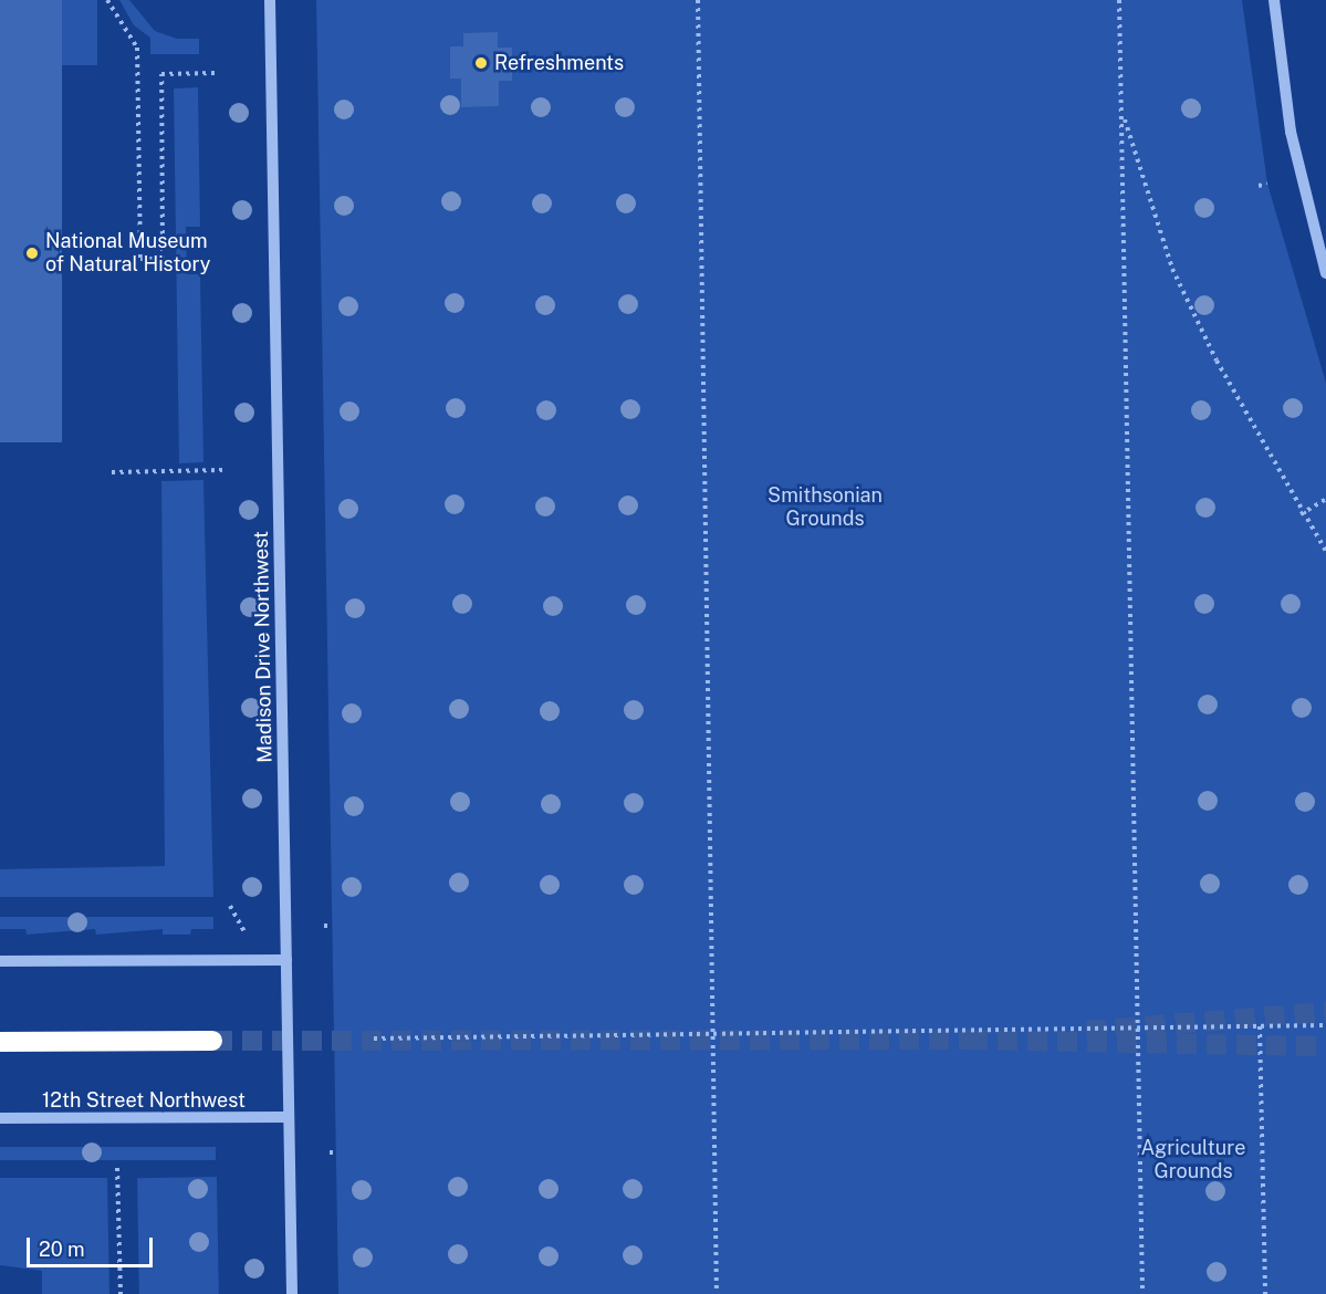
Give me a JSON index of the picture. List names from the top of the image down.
{
  "streets": {
    "street": ["Madison Drive Northwest", "12th Street Northwest"]
  },
  "crossings": [
    ["Madison Drive Northwest", "12th Street Northwest"]
  ],
  "parks": ["Smithsonian Grounds", "Agriculture Grounds"],
  "places": ["Refreshments", "National Museum of Natural History"],
  "scale_bar": "20 m"
}
